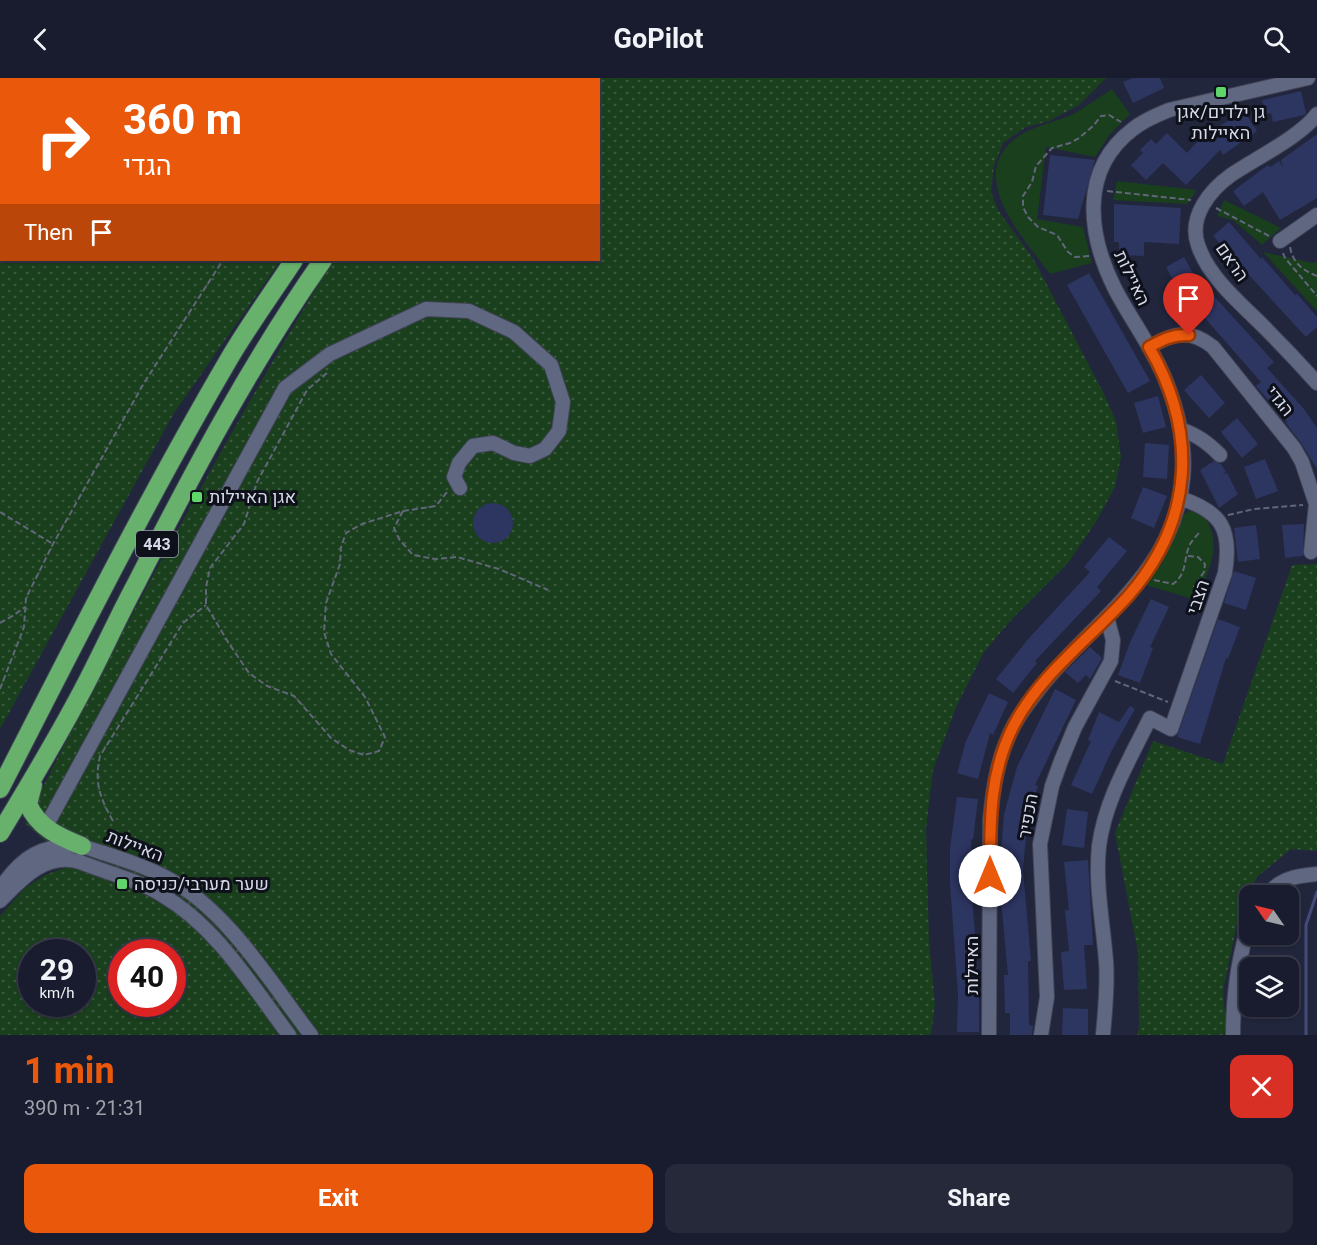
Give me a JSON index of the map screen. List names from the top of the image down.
{
  "streets": {
    "highway": ["443"],
    "street": [
      "הראם",
      "האיילות",
      "הגדי",
      "הצבי",
      "הכפיר"
    ]
  },
  "crossings": [
    ["האיילות", "הגדי"],
    ["האיילות", "הכפיר"]
  ],
  "places": {
    "transit": ["גן ילדים/אגן האיילות", "אגן האיילות", "שער מערבי/כניסה"]
  },
  "north": "top left",
  "page": {
    "header": "GoPilot",
    "turn": ["360 m", "הגדי"],
    "then": "Then",
    "speed": "29 km/h",
    "limit": "40",
    "heading": ["1 min", "390 m · 21:31"],
    "buttons": ["Exit", "Share"]
  }
}
